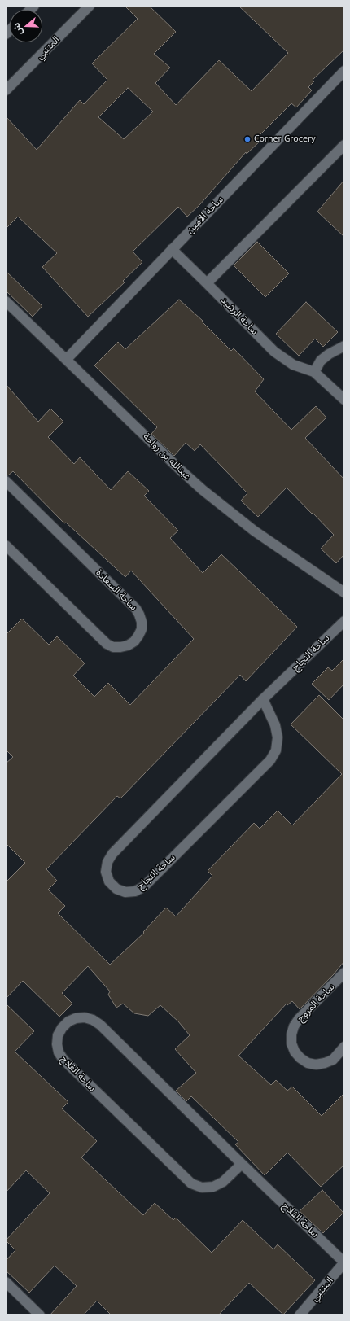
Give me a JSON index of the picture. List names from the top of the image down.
{
  "streets": {
    "street": [
      "المتنبي",
      "ساحة الامين",
      "ساحة الرشيد",
      "عبدالله بن رواحة",
      "ساحة السعادة",
      "ساحة النجاح",
      "ساحة المروج",
      "ساحة الفلاح"
    ]
  },
  "crossings": [
    ["المتنبي", "ساحة الفلاح"],
    ["ساحة الامين", "ساحة الرشيد"],
    ["ساحة الامين", "عبدالله بن رواحة"]
  ],
  "places": ["Corner Grocery"],
  "north": "left"
}
